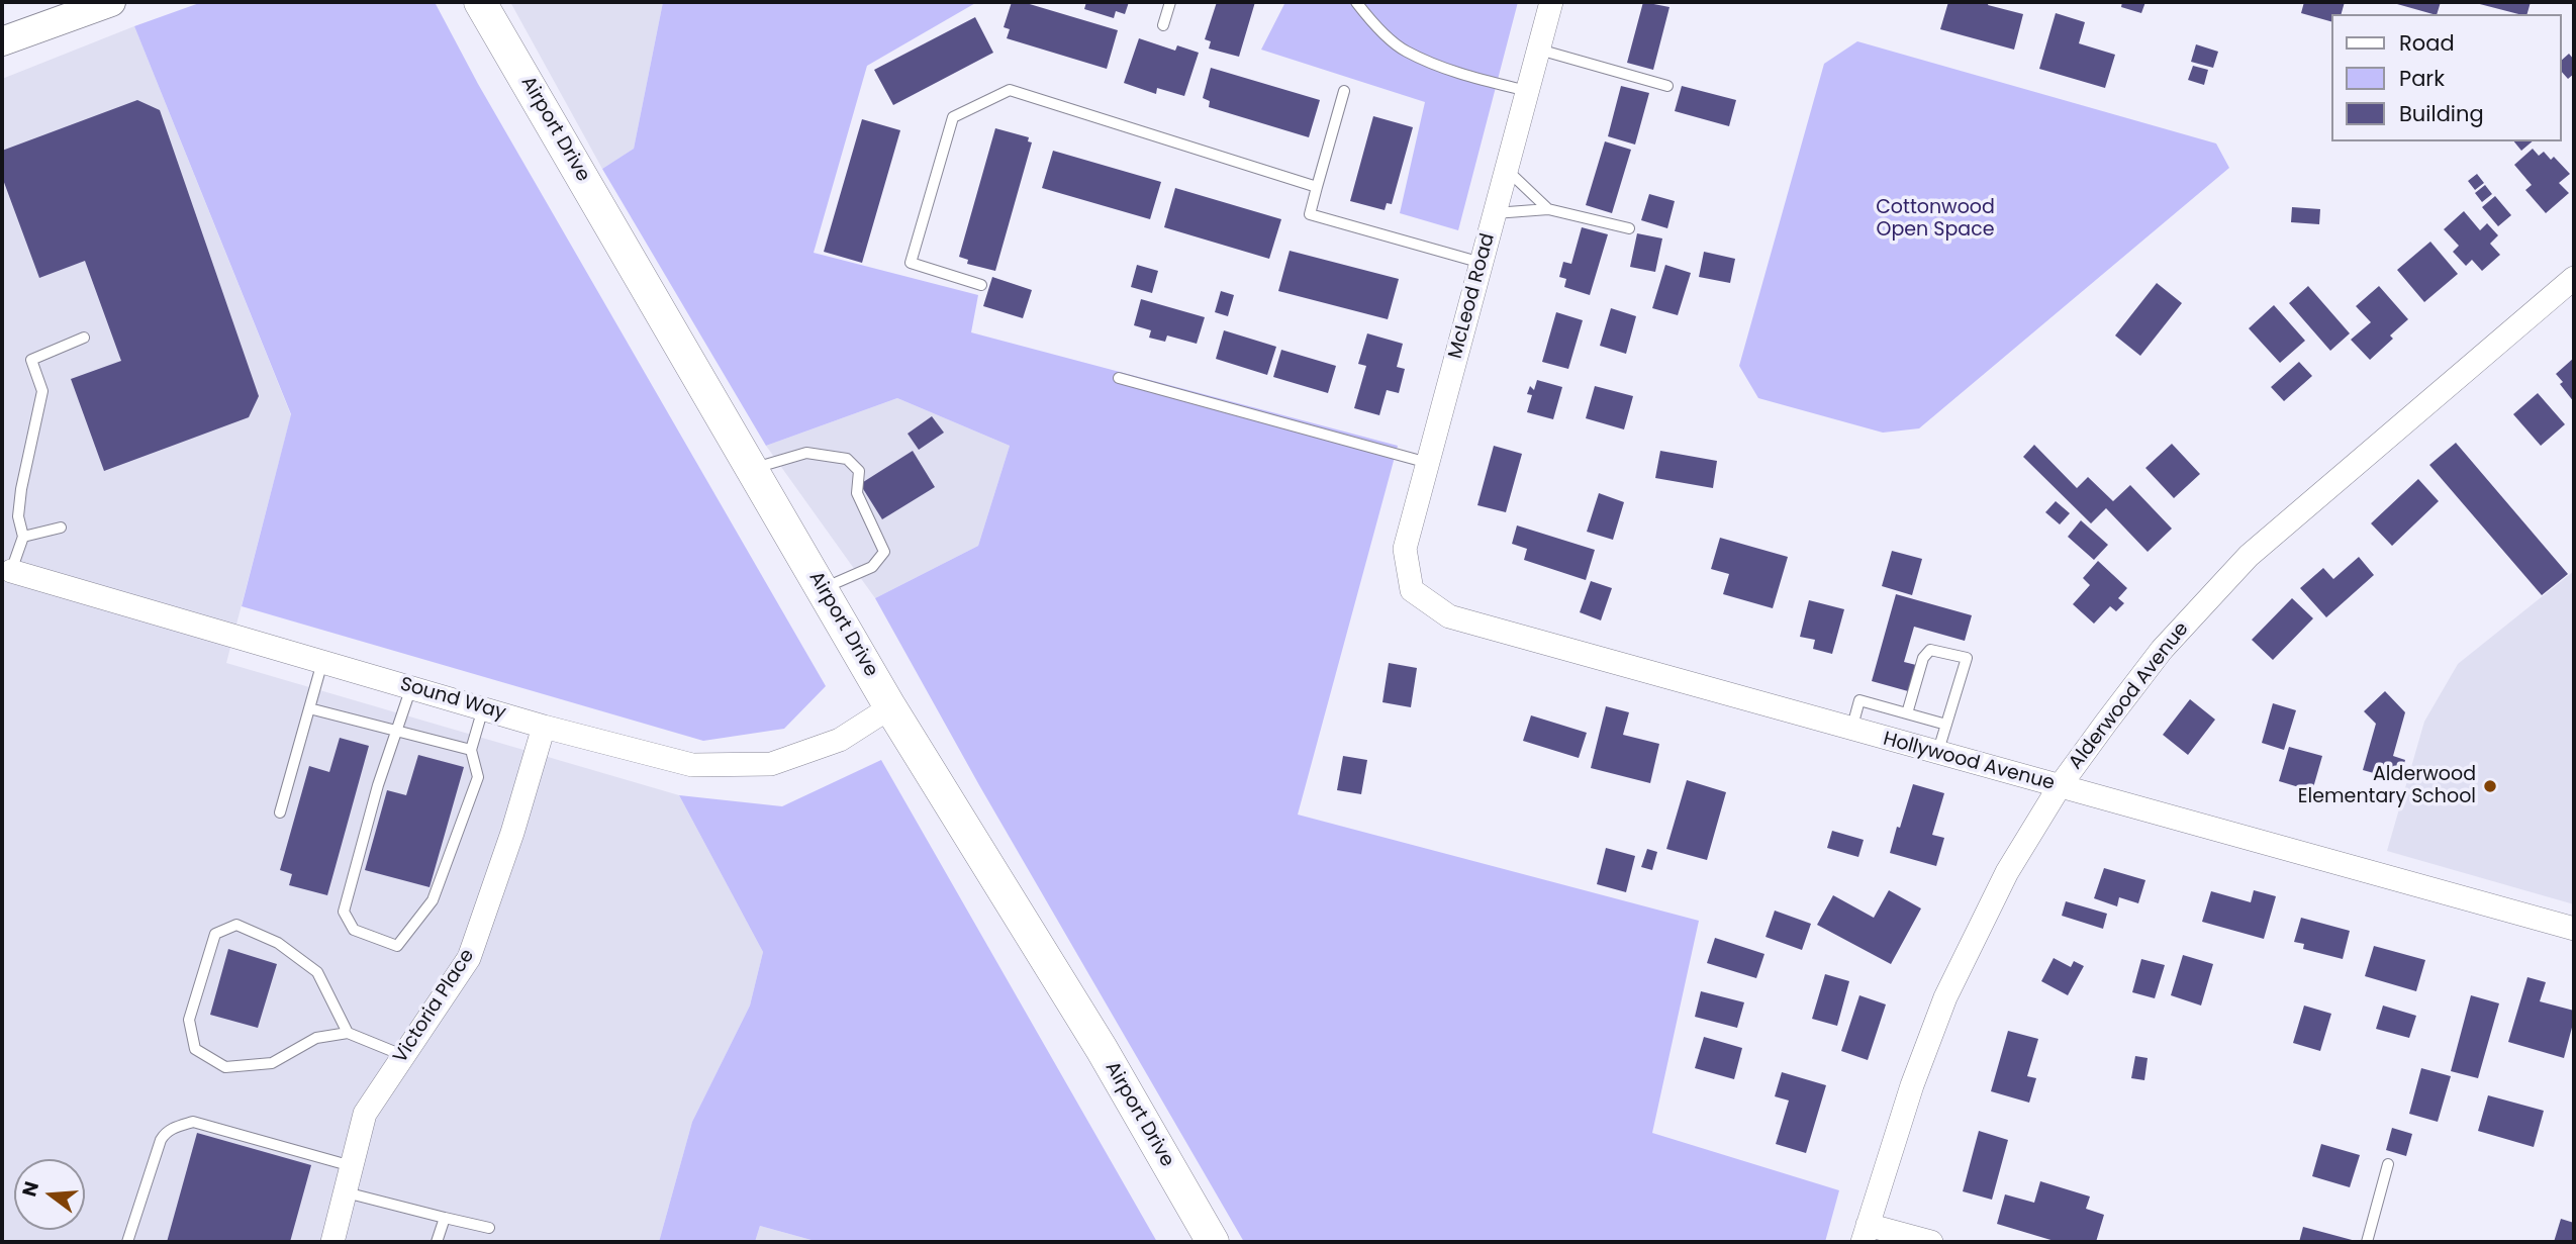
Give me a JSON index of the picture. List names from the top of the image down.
{
  "streets": {
    "main road": ["Airport Drive"],
    "street": [
      "McLeod Road",
      "Alderwood Avenue",
      "Sound Way",
      "Hollywood Avenue",
      "Victoria Place"
    ]
  },
  "crossings": [
    ["Airport Drive", "Sound Way"],
    ["McLeod Road", "Hollywood Avenue"],
    ["Alderwood Avenue", "Hollywood Avenue"],
    ["Sound Way", "Victoria Place"]
  ],
  "parks": ["Cottonwood Open Space"],
  "places": ["Alderwood Elementary School"],
  "legend": ["Road", "Park", "Building"],
  "north": "left"
}
